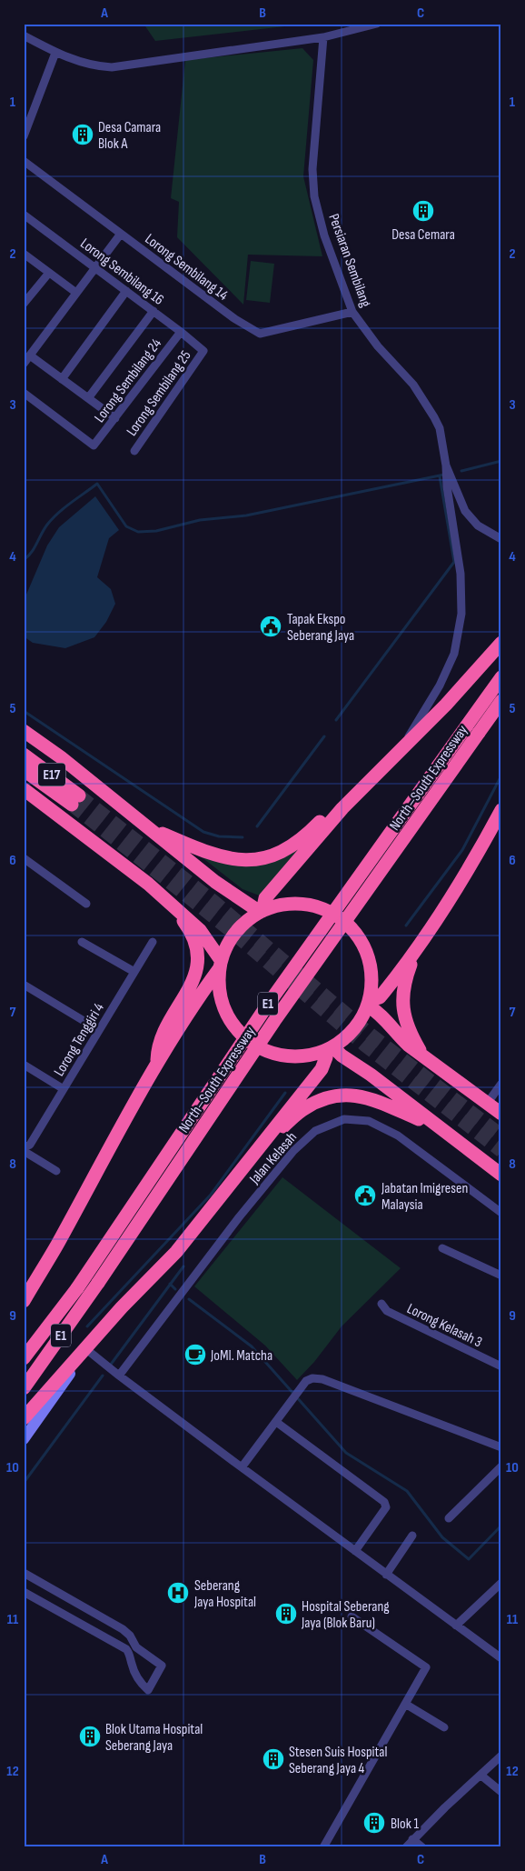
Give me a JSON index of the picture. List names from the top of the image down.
{
  "streets": {
    "highway": ["E17", "North–South Expressway", "E1"],
    "street": [
      "Persiaran Sembilang",
      "Lorong Sembilang 14",
      "Lorong Sembilang 16",
      "Lorong Sembilang 24",
      "Lorong Sembilang 25",
      "Lorong Tenggiri 4",
      "Jalan Kelasah",
      "Lorong Kelasah 3"
    ]
  },
  "crossings": [
    ["Persiaran Sembilang", "Lorong Sembilang 14"],
    ["Lorong Sembilang 16", "Lorong Sembilang 24"],
    ["Lorong Sembilang 16", "Lorong Sembilang 25"]
  ],
  "places": {
    "building": [
      "Desa Camara Blok A",
      "Desa Cemara",
      "Hospital Seberang Jaya (Blok Baru)",
      "Blok Utama Hospital Seberang Jaya",
      "Stesen Suis Hospital Seberang Jaya 4",
      "Blok 1"
    ],
    "public building": ["Tapak Ekspo Seberang Jaya", "Jabatan Imigresen Malaysia"],
    "cafe": ["JoMI. Matcha"],
    "hospital": ["Seberang Jaya Hospital"]
  },
  "grid": {
    "columns": ["A", "B", "C"],
    "rows": [
      "1",
      "2",
      "3",
      "4",
      "5",
      "6",
      "7",
      "8",
      "9",
      "10",
      "11",
      "12"
    ]
  }
}
